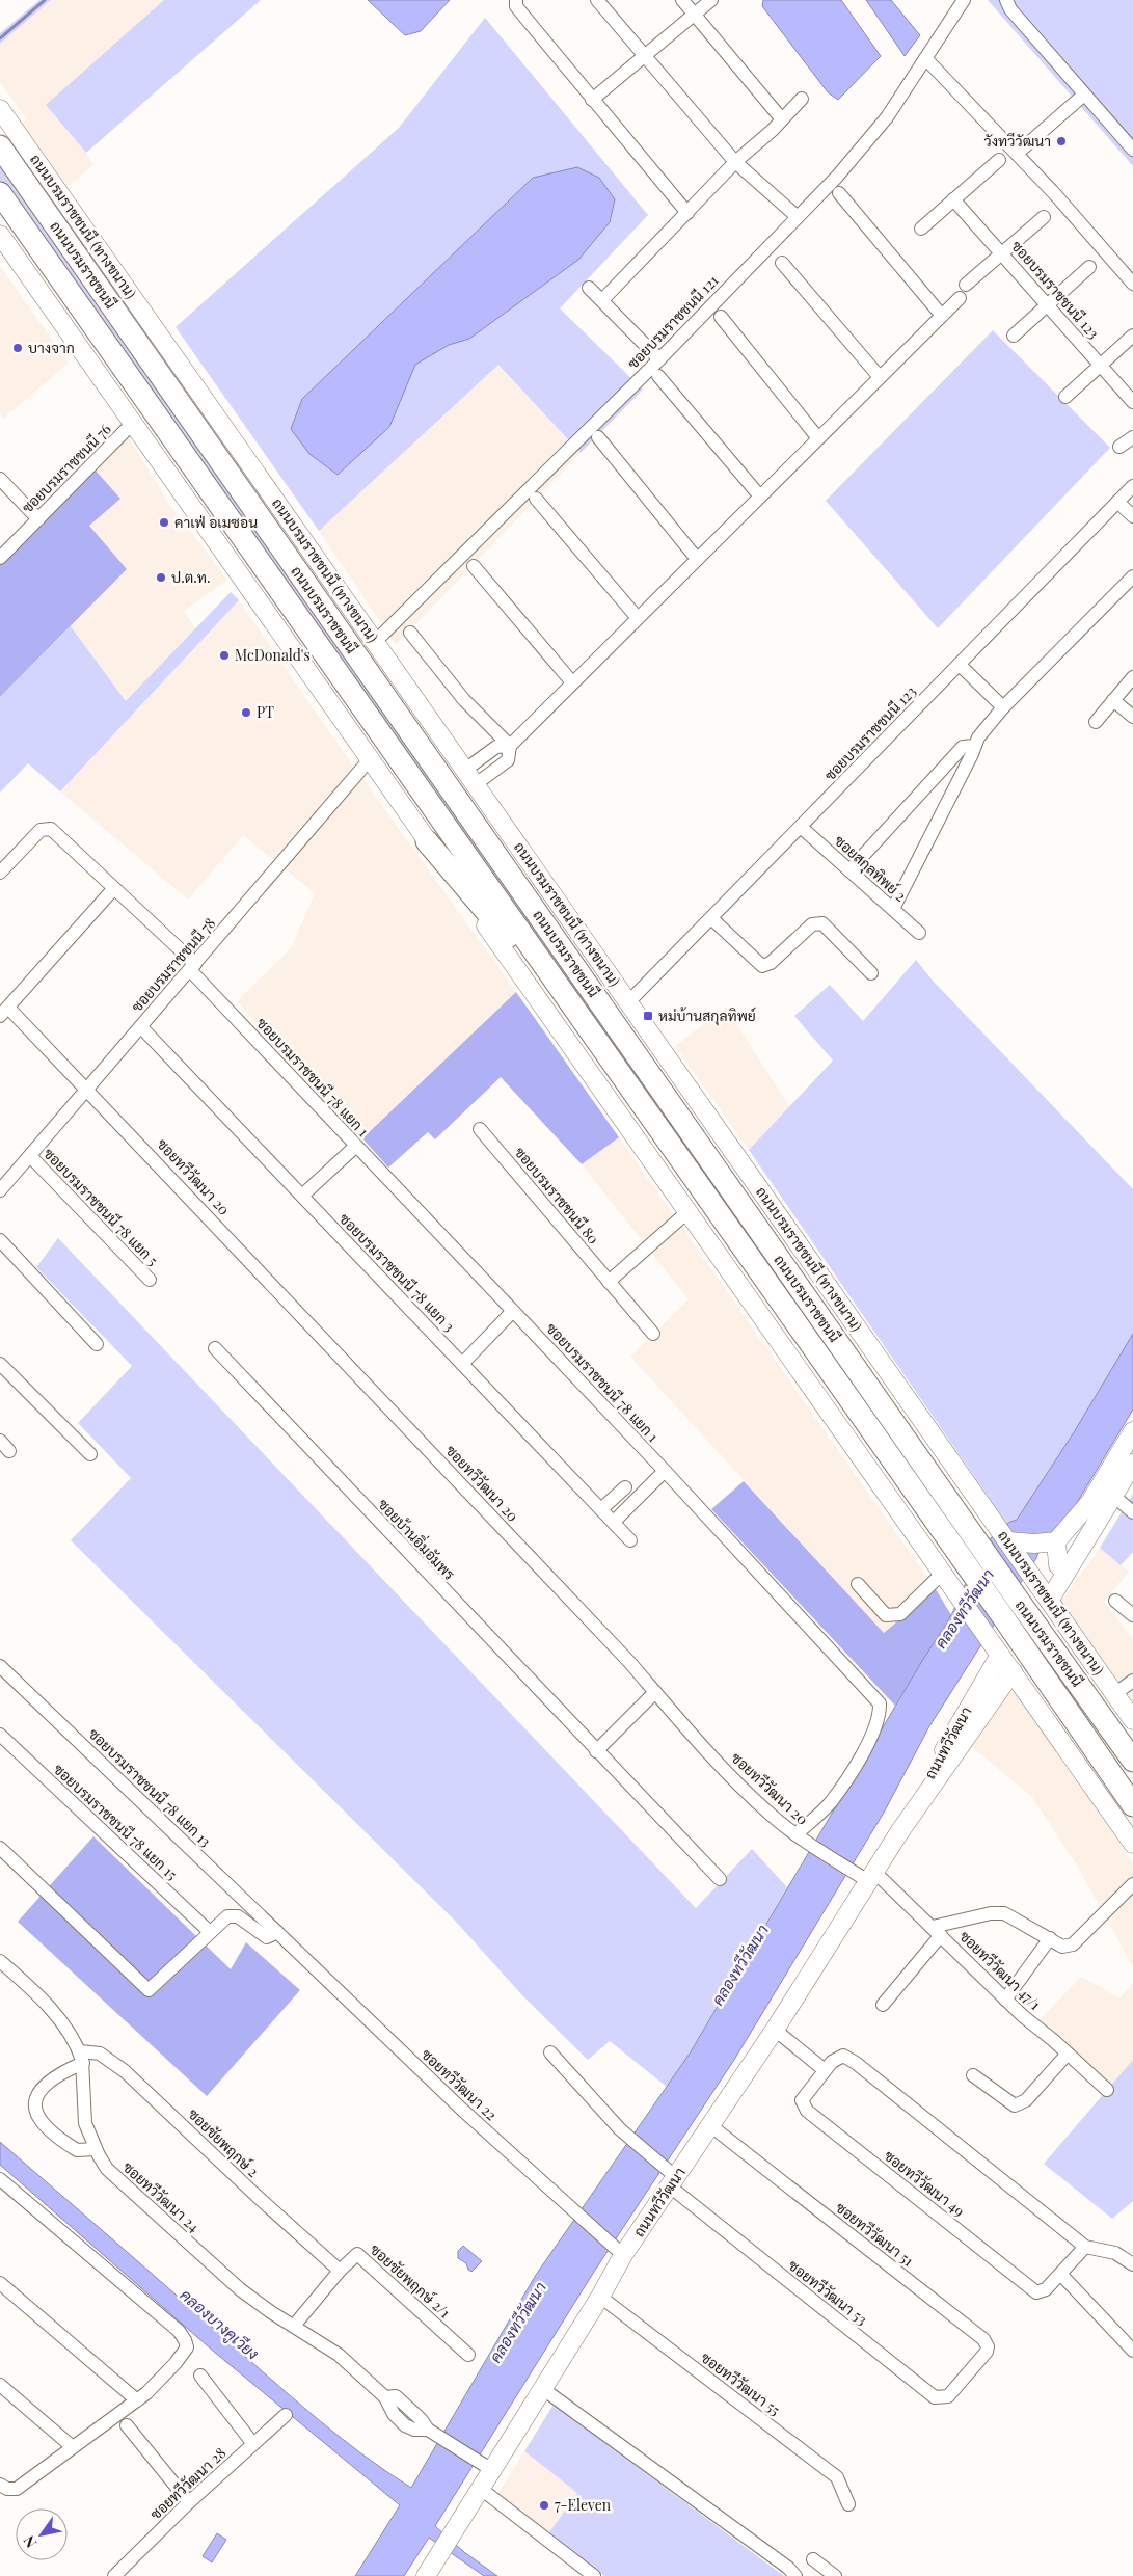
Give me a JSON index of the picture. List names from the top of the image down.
{
  "streets": {
    "highway": ["ถนนบรมราชชนนี"],
    "main road": ["ถนนบรมราชชนนี (ทางขนาน)", "ถนนทวีวัฒนา"],
    "street": [
      "ซอยบรมราชชนนี 123",
      "ซอยบรมราชชนนี 121",
      "ซอยบรมราชชนนี 76",
      "ซอยสกุลทิพย์ 2",
      "ซอยบรมราชชนนี 78",
      "ซอยบรมราชชนนี 78 แยก 1",
      "ซอยทวีวัฒนา 20",
      "ซอยบรมราชชนนี 80",
      "ซอยบรมราชชนนี 78 แยก 5",
      "ซอยบรมราชชนนี 78 แยก 3",
      "ซอยบ้านอิ่มอัมพร",
      "ซอยบรมราชชนนี 78 แยก 13",
      "ซอยบรมราชชนนี 78 แยก 15",
      "ซอยทวีวัฒนา 47/1",
      "ซอยทวีวัฒนา 22",
      "ซอยชัยพฤกษ์ 2",
      "ซอยทวีวัฒนา 49",
      "ซอยทวีวัฒนา 24",
      "ซอยทวีวัฒนา 51",
      "ซอยชัยพฤกษ์ 2/1",
      "ซอยทวีวัฒนา 53",
      "ซอยทวีวัฒนา 55",
      "ซอยทวีวัฒนา 28"
    ]
  },
  "crossings": [
    ["ถนนบรมราชชนนี (ทางขนาน)", "ซอยบรมราชชนนี 123"],
    ["ถนนบรมราชชนนี (ทางขนาน)", "ซอยบรมราชชนนี 121"],
    ["ซอยบรมราชชนนี 123", "ซอยสกุลทิพย์ 2"],
    ["ซอยบรมราชชนนี 78", "ซอยบรมราชชนนี 78 แยก 1"],
    ["ซอยบรมราชชนนี 78", "ซอยทวีวัฒนา 20"],
    ["ซอยบรมราชชนนี 78", "ซอยบรมราชชนนี 78 แยก 5"],
    ["ซอยบรมราชชนนี 78", "ซอยบรมราชชนนี 78 แยก 3"],
    ["ซอยบรมราชชนนี 78 แยก 1", "ซอยทวีวัฒนา 20"],
    ["ซอยทวีวัฒนา 20", "ถนนทวีวัฒนา"],
    ["ซอยทวีวัฒนา 20", "ซอยทวีวัฒนา 47/1"],
    ["ถนนทวีวัฒนา", "ซอยทวีวัฒนา 47/1"],
    ["ถนนทวีวัฒนา", "ซอยทวีวัฒนา 22"],
    ["ถนนทวีวัฒนา", "ซอยทวีวัฒนา 24"],
    ["ถนนทวีวัฒนา", "ซอยทวีวัฒนา 51"],
    ["ถนนทวีวัฒนา", "ซอยทวีวัฒนา 53"],
    ["ถนนทวีวัฒนา", "ซอยทวีวัฒนา 55"],
    ["ซอยบรมราชชนนี 78 แยก 13", "ซอยทวีวัฒนา 22"],
    ["ซอยชัยพฤกษ์ 2", "ซอยทวีวัฒนา 24"],
    ["ซอยชัยพฤกษ์ 2", "ซอยชัยพฤกษ์ 2/1"],
    ["ซอยทวีวัฒนา 24", "ซอยชัยพฤกษ์ 2/1"],
    ["ซอยทวีวัฒนา 51", "ซอยทวีวัฒนา 53"]
  ],
  "water": ["คลองทวีวัฒนา", "คลองบางคูเวียง"],
  "places": {
    "other": [
      "วังทวีวัฒนา",
      "บางจาก",
      "คาเฟ่ อเมซอน",
      "ป.ต.ท.",
      "McDonald's",
      "PT",
      "7-Eleven"
    ],
    "transit": ["หม่บ้านสกุลทิพย์"]
  },
  "north": "bottom left"
}
